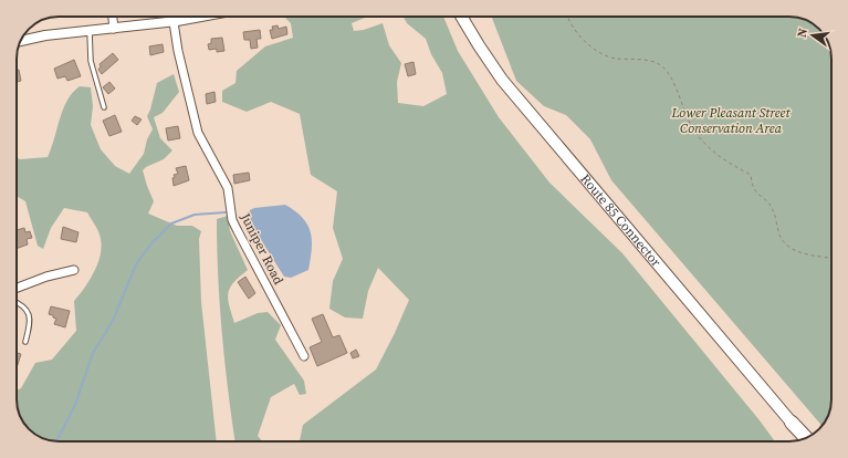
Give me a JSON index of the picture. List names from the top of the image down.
{
  "streets": {
    "highway": ["Route 85 Connector"],
    "street": ["Juniper Road"]
  },
  "parks": ["Lower Pleasant Street Conservation Area"],
  "north": "left"
}
